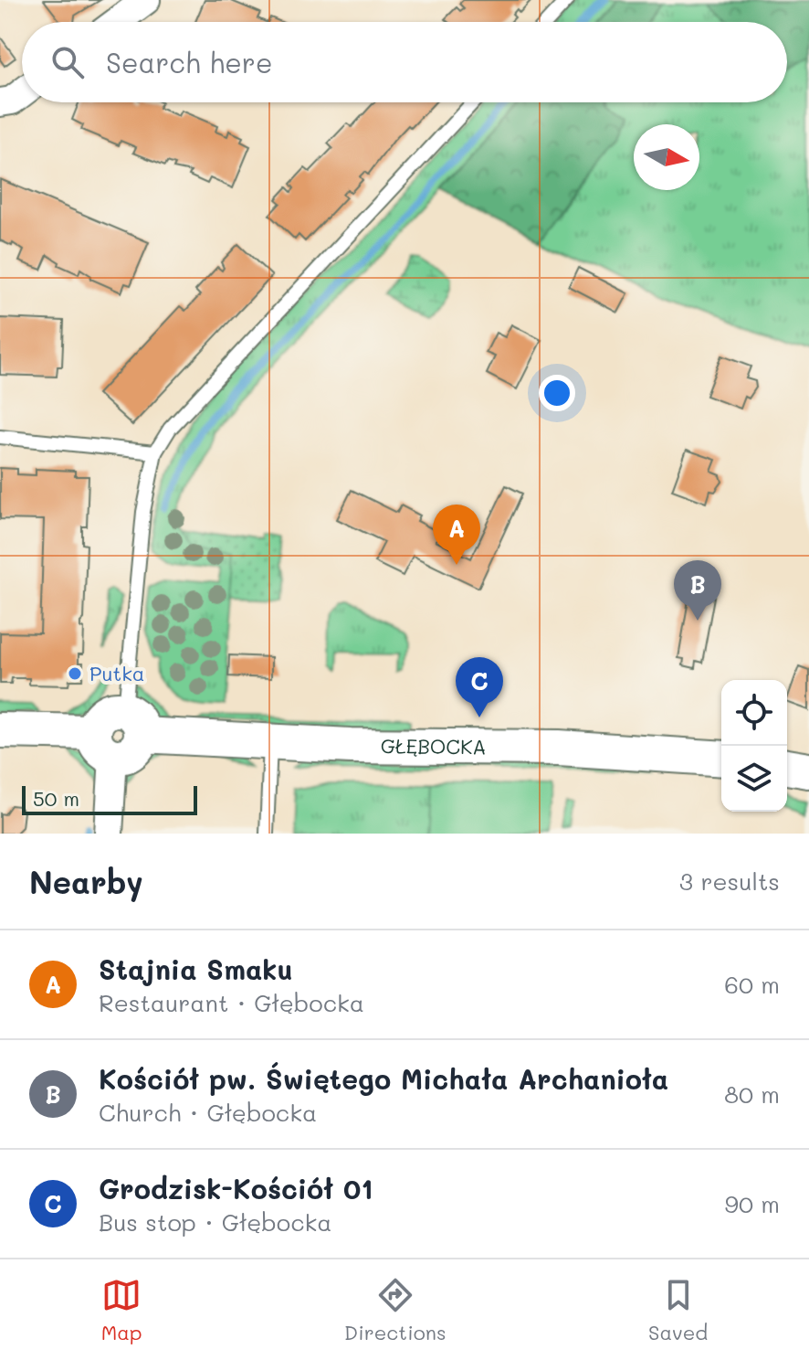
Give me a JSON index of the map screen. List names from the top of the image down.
{
  "streets": {
    "street": ["GŁĘBOCKA"]
  },
  "places": ["Putka"],
  "scale_bar": "50 m",
  "north": "right",
  "page": {
    "search": "Search here",
    "pins": ["A", "B", "C"],
    "scale": "50 m",
    "heading": ["Nearby", "3 results"],
    "list": [
      {
        "mark": "A",
        "name": "Stajnia Smaku",
        "note": "Restaurant · Głębocka",
        "value": "60 m"
      },
      {
        "mark": "B",
        "name": "Kościół pw. Świętego Michała Archanioła",
        "note": "Church · Głębocka",
        "value": "80 m"
      },
      {
        "mark": "C",
        "name": "Grodzisk-Kościół 01",
        "note": "Bus stop · Głębocka",
        "value": "90 m"
      }
    ],
    "nav": ["Map", "Directions", "Saved"]
  }
}
